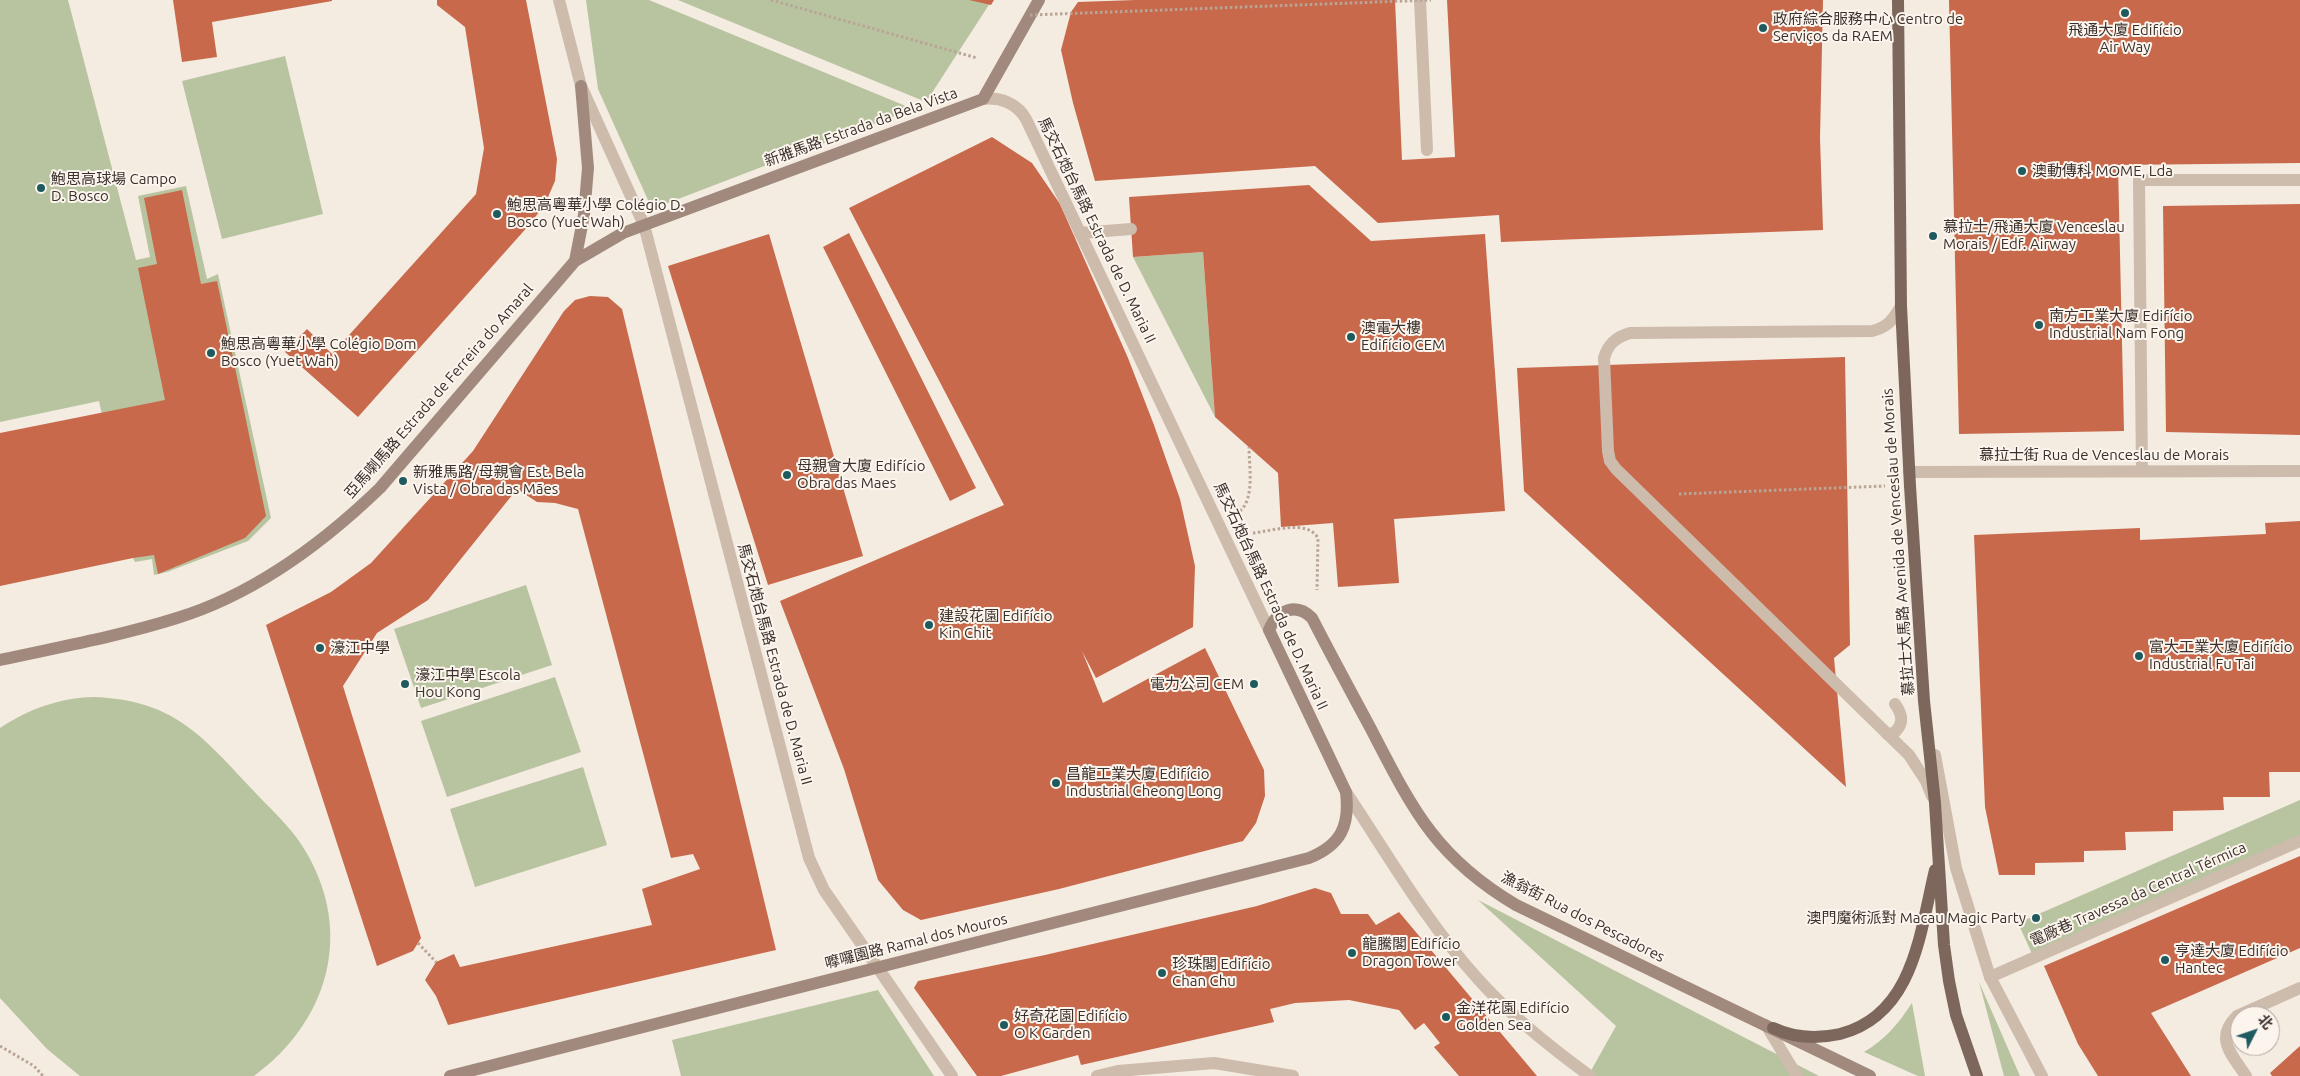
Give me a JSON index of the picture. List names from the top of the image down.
{
  "streets": {
    "main road": [
      "新雅馬路 Estrada da Bela Vista",
      "馬交石炮台馬路 Estrada de D. Maria II",
      "亞馬喇馬路 Estrada de Ferreira do Amaral",
      "慕拉士大馬路 Avenida de Venceslau de Morais",
      "漁翁街 Rua dos Pescadores",
      "嚤囉園路 Ramal dos Mouros"
    ],
    "street": ["慕拉士街 Rua de Venceslau de Morais", "電廠巷 Travessa da Central Térmica"]
  },
  "crossings": [
    ["新雅馬路 Estrada da Bela Vista", "馬交石炮台馬路 Estrada de D. Maria II"],
    ["新雅馬路 Estrada da Bela Vista", "亞馬喇馬路 Estrada de Ferreira do Amaral"],
    ["馬交石炮台馬路 Estrada de D. Maria II", "亞馬喇馬路 Estrada de Ferreira do Amaral"],
    ["馬交石炮台馬路 Estrada de D. Maria II", "漁翁街 Rua dos Pescadores"],
    ["馬交石炮台馬路 Estrada de D. Maria II", "嚤囉園路 Ramal dos Mouros"],
    ["慕拉士街 Rua de Venceslau de Morais", "慕拉士大馬路 Avenida de Venceslau de Morais"]
  ],
  "places": [
    "飛通大廈 Edifício Air Way",
    "政府綜合服務中心 Centro de Serviços da RAEM",
    "澳動傳科 MOME, Lda",
    "鮑思高球場 Campo D. Bosco",
    "鮑思高粵華小學 Colégio D. Bosco (Yuet Wah)",
    "慕拉士/飛通大廈 Venceslau Morais / Edf. Airway",
    "南方工業大廈 Edifício Industrial Nam Fong",
    "澳電大樓 Edifício CEM",
    "鮑思高粵華小學 Colégio Dom Bosco (Yuet Wah)",
    "母親會大廈 Edifício Obra das Maes",
    "新雅馬路/母親會 Est. Bela Vista / Obra das Mães",
    "建設花園 Edifício Kin Chit",
    "濠江中學",
    "富大工業大廈 Edifício Industrial Fu Tai",
    "濠江中學 Escola Hou Kong",
    "電力公司 CEM",
    "昌龍工業大廈 Edifício Industrial Cheong Long",
    "澳門魔術派對 Macau Magic Party",
    "龍騰閣 Edifício Dragon Tower",
    "亨達大廈 Edifício Hantec",
    "珍珠閣 Edifício Chan Chu",
    "金洋花園 Edifício Golden Sea",
    "好奇花園 Edifício O K Garden"
  ],
  "north": "top right"
}
